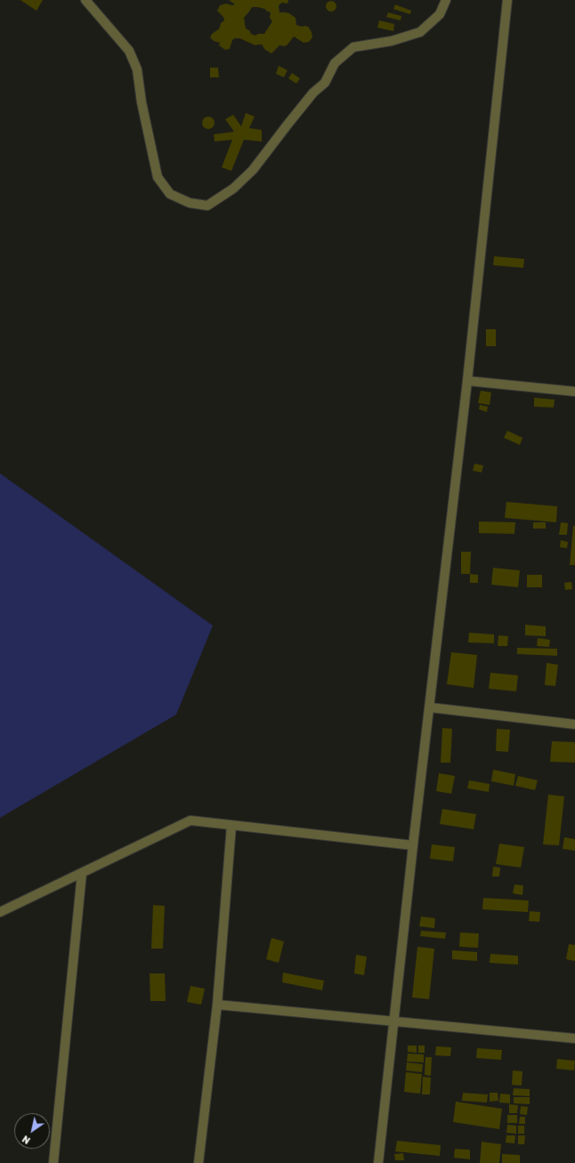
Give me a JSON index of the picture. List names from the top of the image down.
{
  "north": "bottom left"
}
